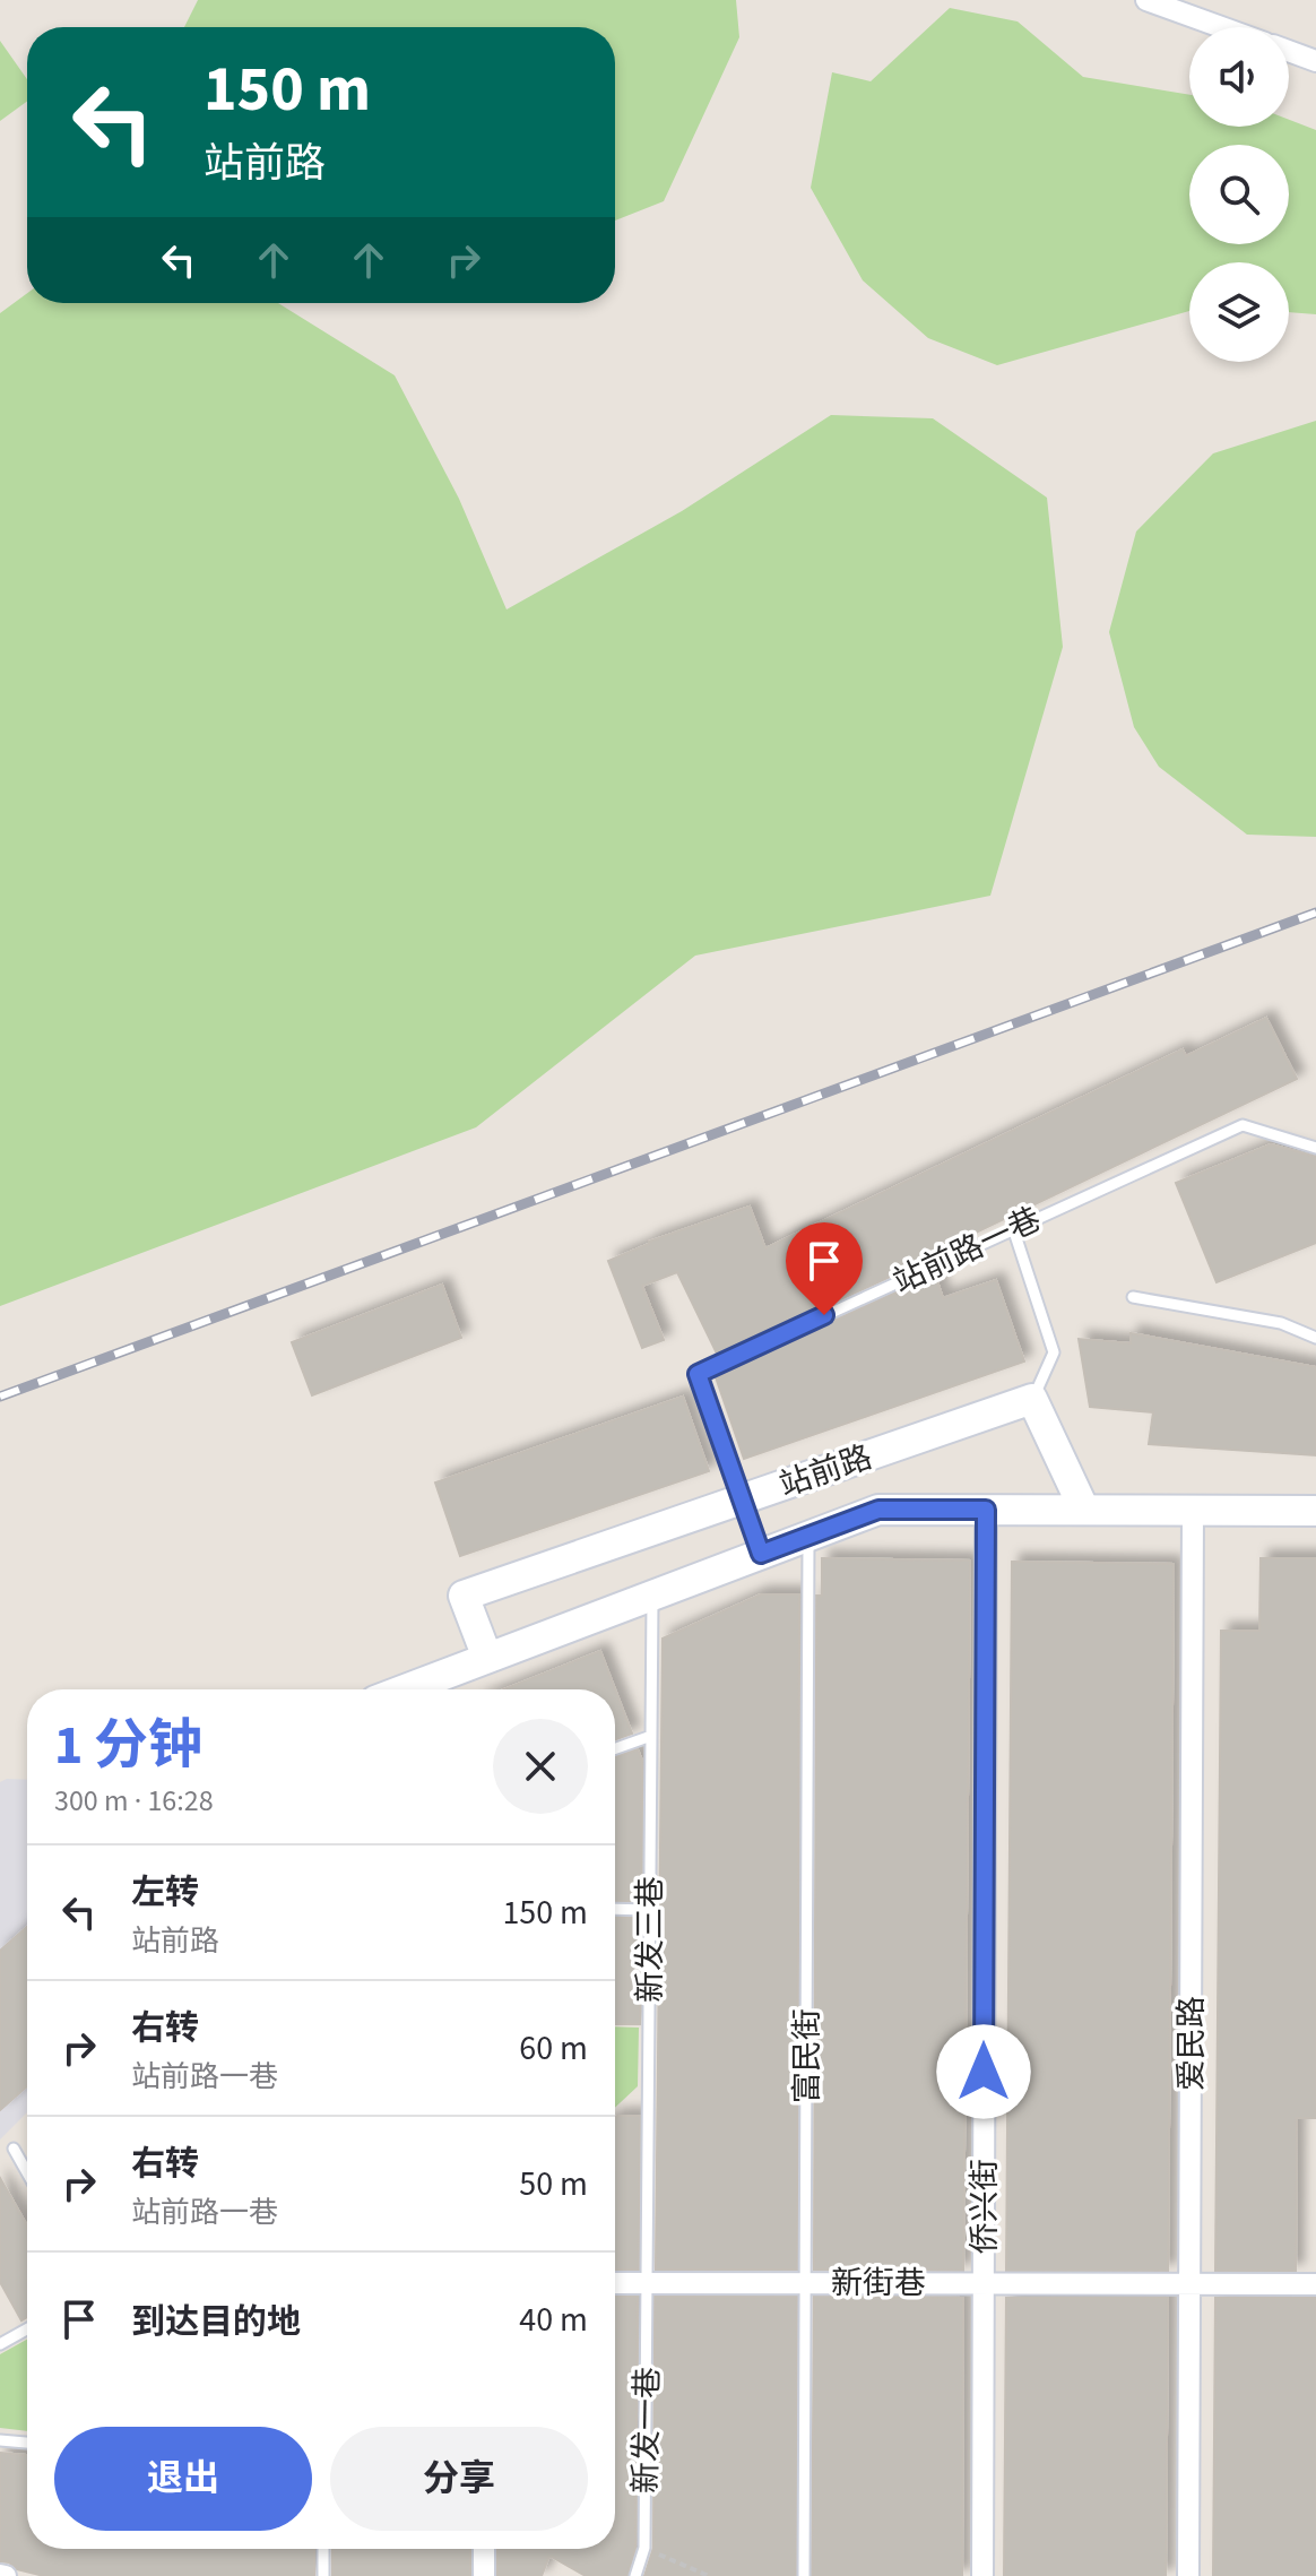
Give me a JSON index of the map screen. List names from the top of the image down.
{
  "streets": {
    "street": [
      "站前路",
      "爱民路",
      "侨兴街",
      "新街巷"
    ],
    "lane": [
      "站前路一巷",
      "新发三巷",
      "富民街",
      "新发一巷"
    ]
  },
  "crossings": [
    ["站前路一巷", "站前路"],
    ["站前路", "新发三巷"],
    ["站前路", "爱民路"],
    ["站前路", "富民街"],
    ["站前路", "侨兴街"],
    ["新发三巷", "新街巷"],
    ["新发三巷", "新发一巷"],
    ["爱民路", "新街巷"],
    ["富民街", "新街巷"],
    ["侨兴街", "新街巷"],
    ["新街巷", "新发一巷"]
  ],
  "page": {
    "turn": ["150 m", "站前路"],
    "heading": ["1 分钟", "300 m · 16:28"],
    "list": [
      {
        "name": "左转",
        "note": "站前路",
        "value": "150 m"
      },
      {
        "name": "右转",
        "note": "站前路一巷",
        "value": "60 m"
      },
      {
        "name": "右转",
        "note": "站前路一巷",
        "value": "50 m"
      },
      {
        "name": "到达目的地",
        "value": "40 m"
      }
    ],
    "buttons": ["退出", "分享"]
  }
}
